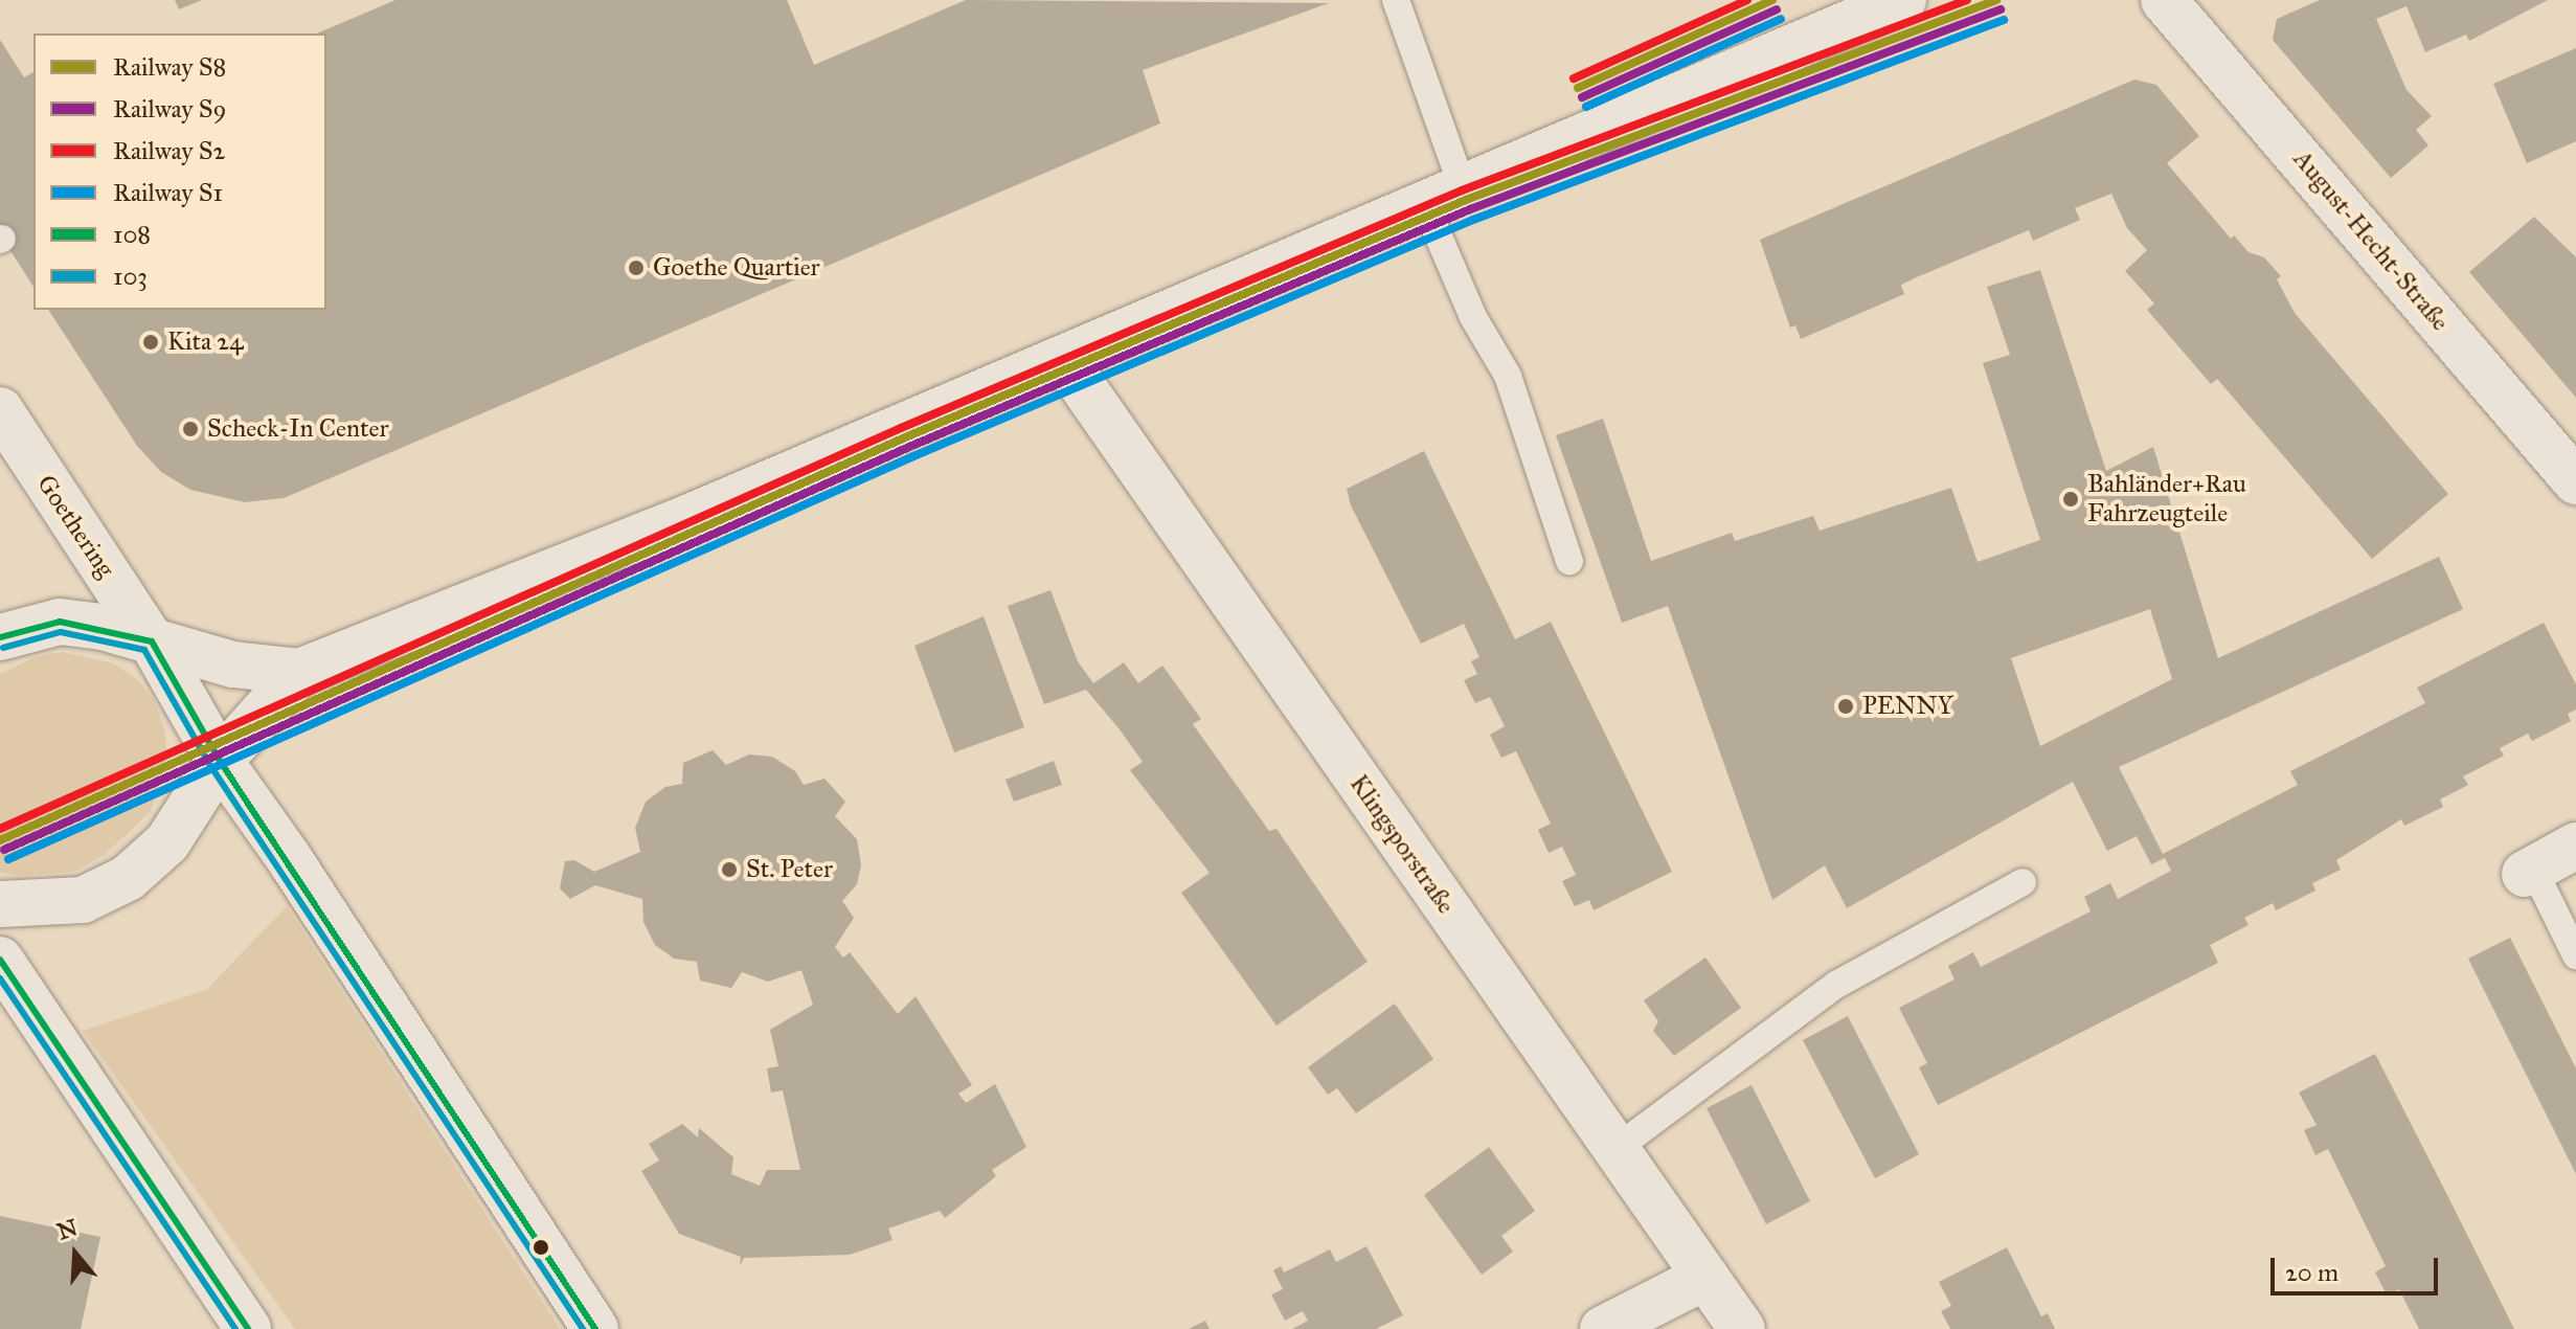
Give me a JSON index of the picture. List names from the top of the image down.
{
  "streets": {
    "street": ["August-Hecht-Straße", "Goethering", "Klingsporstraße"]
  },
  "places": [
    "Goethe Quartier",
    "Kita 24",
    "Scheck-In Center",
    "Bahländer+Rau Fahrzeugteile",
    "PENNY",
    "St. Peter"
  ],
  "lines": [
    "rail line S8",
    "rail line S2",
    "rail line S9",
    "rail line S1",
    "transit line 108",
    "transit line 103"
  ],
  "legend": [
    "Railway S8",
    "Railway S9",
    "Railway S2",
    "Railway S1",
    "108",
    "103"
  ],
  "scale_bar": "20 m",
  "north": "top"
}
